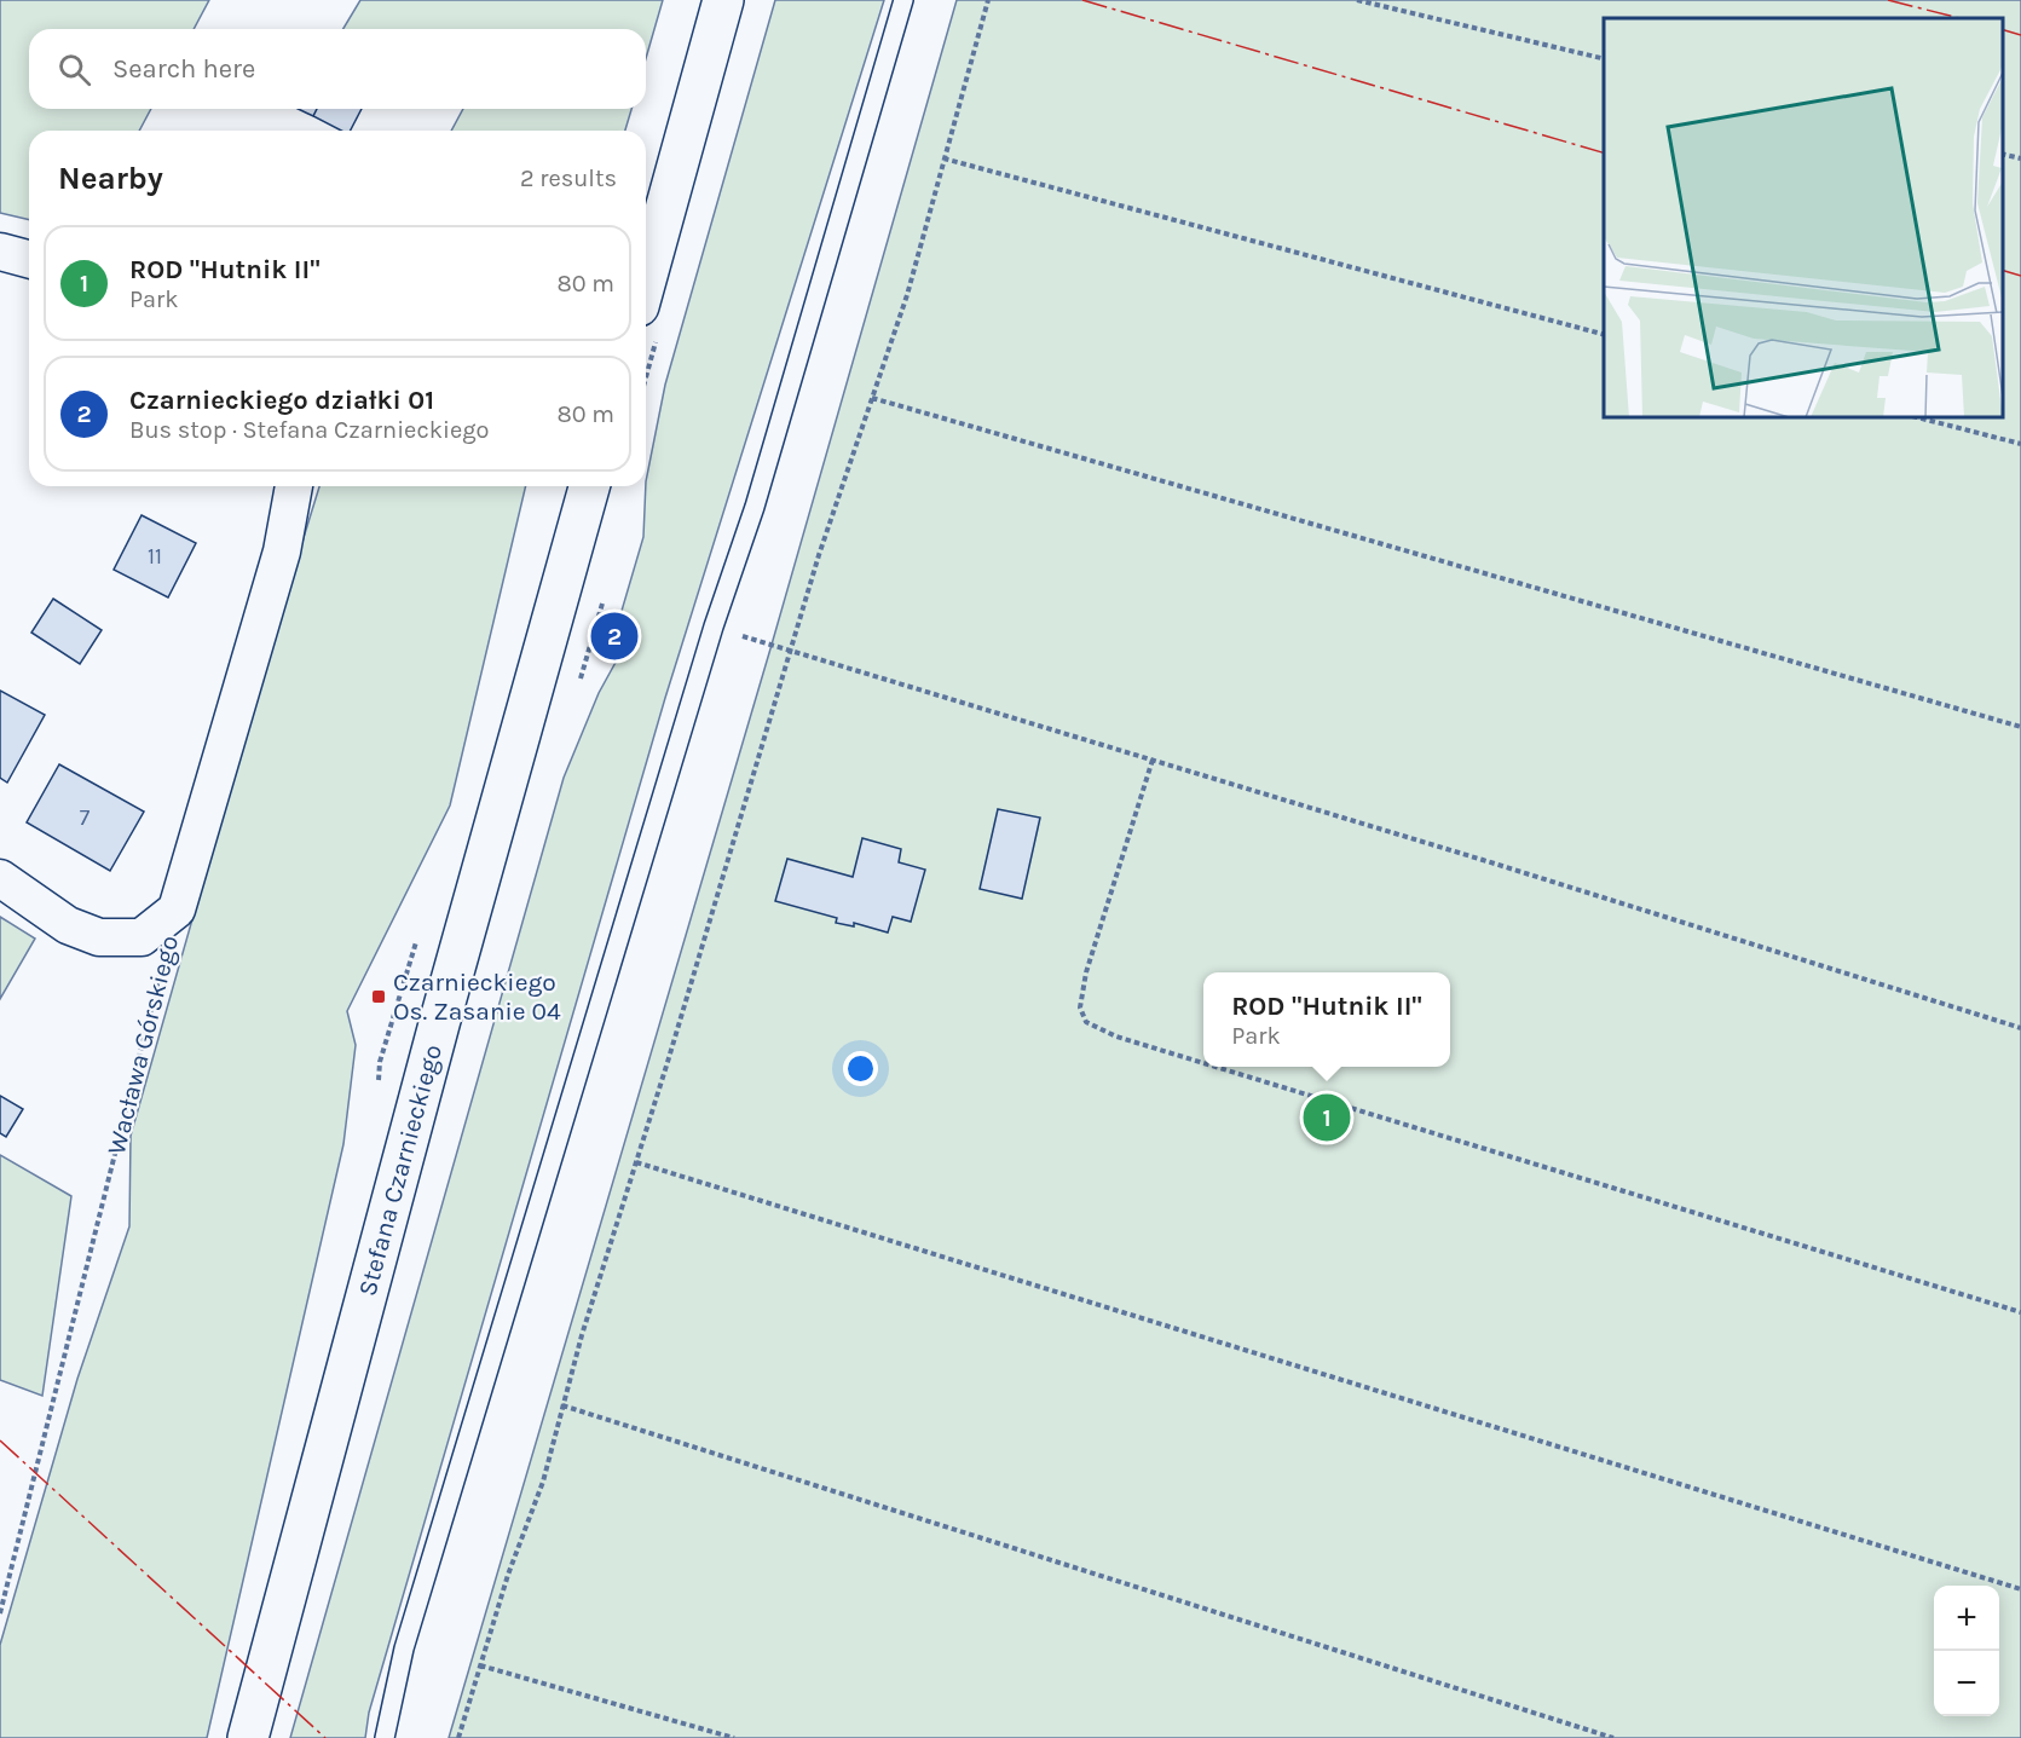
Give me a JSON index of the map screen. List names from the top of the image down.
{
  "streets": {
    "street": ["Wacława Górskiego", "Stefana Czarnieckiego"]
  },
  "places": {
    "transit": ["Czarnieckiego Os. Zasanie 04"]
  },
  "house_numbers": ["11", "7"],
  "page": {
    "search": "Search here",
    "heading": ["Nearby", "2 results"],
    "list": [
      {
        "mark": "1",
        "name": "ROD \"Hutnik II\"",
        "note": "Park",
        "value": "80 m"
      },
      {
        "mark": "2",
        "name": "Czarnieckiego działki 01",
        "note": "Bus stop · Stefana Czarnieckiego",
        "value": "80 m"
      }
    ],
    "pins": ["2", "1"],
    "popup": ["ROD \"Hutnik II\"", "Park"],
    "map_buttons": ["+", "−"]
  }
}
